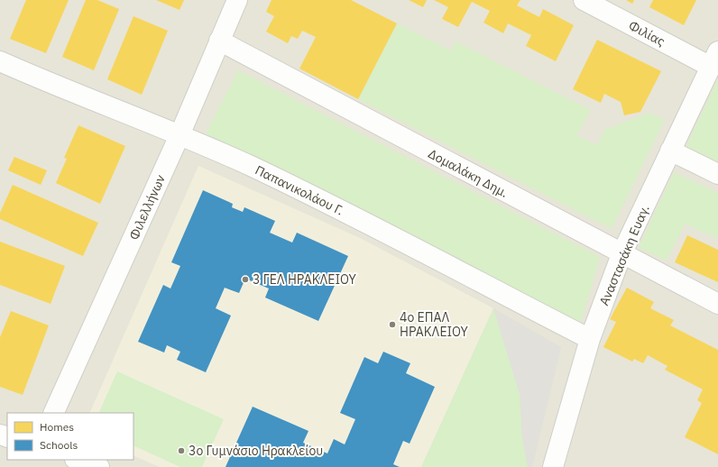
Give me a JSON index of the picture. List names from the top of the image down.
{
  "streets": {
    "street": [
      "Φιλίας",
      "Δομαλάκη Δημ.",
      "Παπανικολάου Γ.",
      "Φιλελλήνων",
      "Αναστασάκη Ευαγ."
    ]
  },
  "crossings": [
    ["Φιλίας", "Αναστασάκη Ευαγ."],
    ["Δομαλάκη Δημ.", "Φιλελλήνων"],
    ["Δομαλάκη Δημ.", "Αναστασάκη Ευαγ."],
    ["Παπανικολάου Γ.", "Φιλελλήνων"],
    ["Παπανικολάου Γ.", "Αναστασάκη Ευαγ."]
  ],
  "places": ["3 ΓΕΛ ΗΡΑΚΛΕΙΟΥ", "4ο ΕΠΑΛ ΗΡΑΚΛΕΙΟΥ", "3ο Γυμνάσιο Ηρακλείου"],
  "legend": ["Homes", "Schools"]
}
